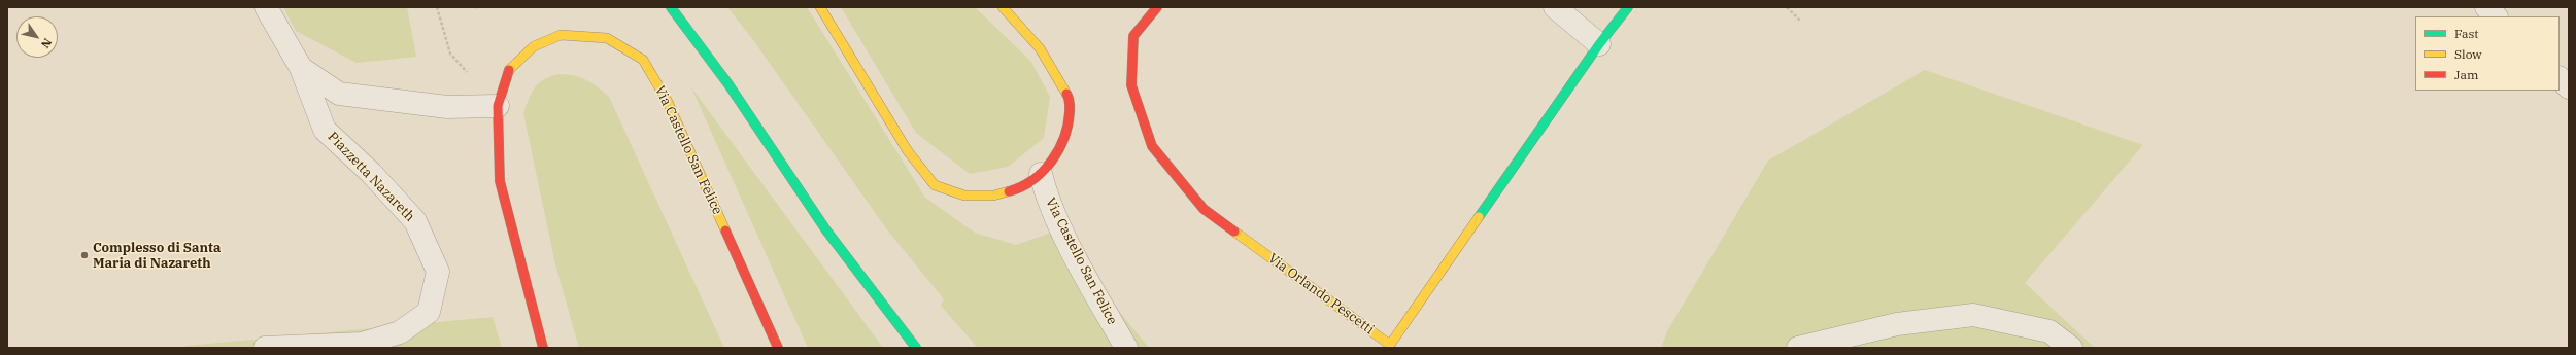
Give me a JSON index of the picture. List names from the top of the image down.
{
  "streets": {
    "street": ["Via Castello San Felice", "Piazzetta Nazareth", "Via Orlando Pescetti"]
  },
  "places": ["Complesso di Santa Maria di Nazareth"],
  "legend": ["Fast", "Slow", "Jam"],
  "north": "bottom right"
}
